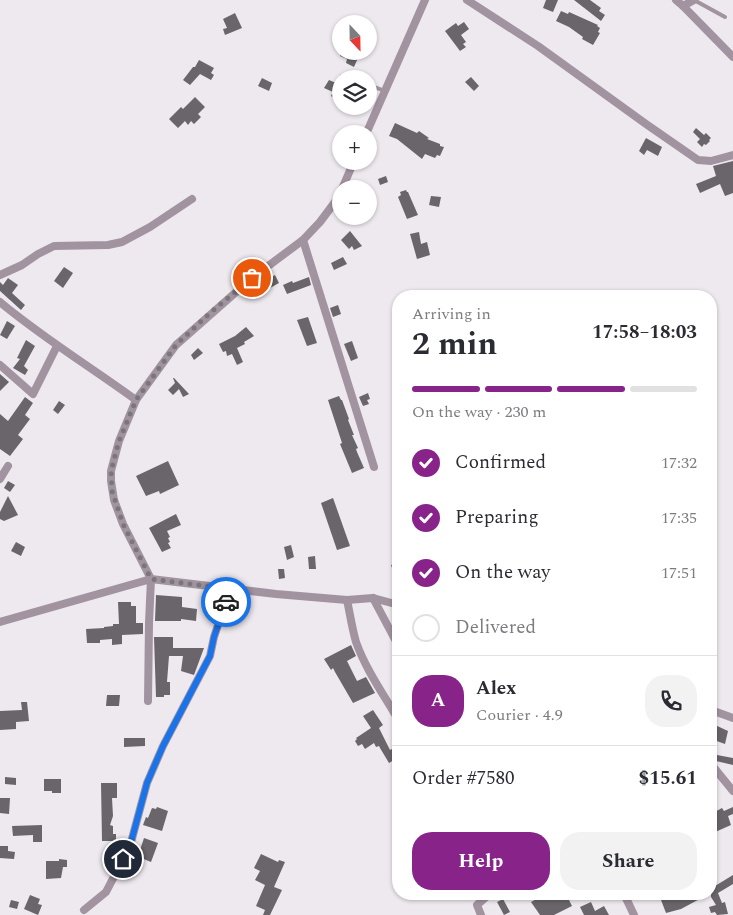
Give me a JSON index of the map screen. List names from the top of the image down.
{
  "north": "bottom",
  "page": {
    "map_buttons": ["+", "−"],
    "heading": ["2 min", "Arriving in", "17:58–18:03"],
    "panel": [
      "Alex",
      "Courier · 4.9",
      "Order #7580",
      "$15.61"
    ],
    "bar": "On the way · 230 m",
    "list": [
      ["Confirmed", "17:32"],
      ["Preparing", "17:35"],
      ["On the way", "17:51"],
      "Delivered"
    ],
    "round": "A",
    "buttons": ["Help", "Share"]
  }
}
